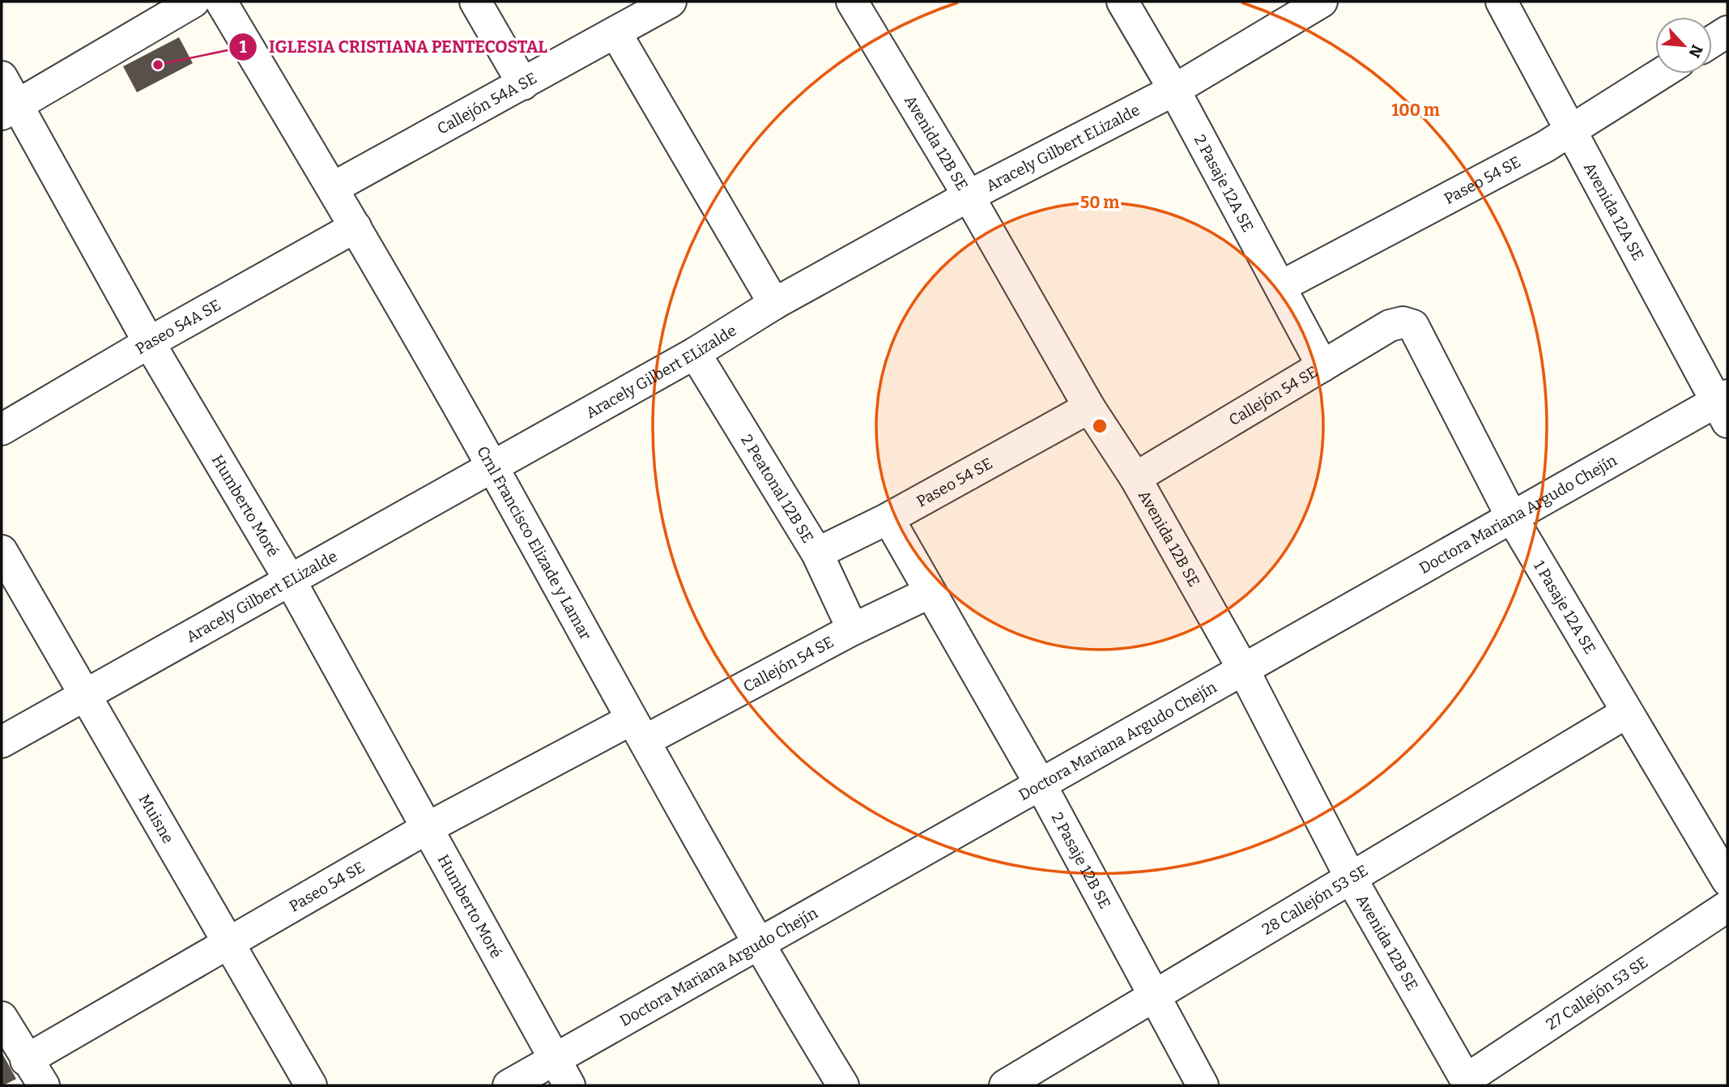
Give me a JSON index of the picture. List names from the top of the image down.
{
  "streets": {
    "street": [
      "Callejón 54A SE",
      "Avenida 12B SE",
      "Aracely Gilbert ELizalde",
      "Paseo 54 SE",
      "2 Pasaje 12A SE",
      "Avenida 12A SE",
      "Paseo 54A SE",
      "Callejón 54 SE",
      "2 Peatonal 12B SE",
      "Humberto Moré",
      "Doctora Mariana Argudo Chejín",
      "Crnl Francisco Elizade y Lamar",
      "1 Pasaje 12A SE",
      "Muisne",
      "2 Pasaje 12B SE",
      "28 Callejón 53 SE",
      "27 Callejón 53 SE"
    ]
  },
  "crossings": [
    ["Callejón 54A SE", "Crnl Francisco Elizade y Lamar"],
    ["Avenida 12B SE", "Aracely Gilbert ELizalde"],
    ["Avenida 12B SE", "Paseo 54 SE"],
    ["Avenida 12B SE", "Callejón 54 SE"],
    ["Avenida 12B SE", "Doctora Mariana Argudo Chejín"],
    ["Avenida 12B SE", "28 Callejón 53 SE"],
    ["Avenida 12B SE", "27 Callejón 53 SE"],
    ["Aracely Gilbert ELizalde", "2 Pasaje 12A SE"],
    ["Aracely Gilbert ELizalde", "2 Peatonal 12B SE"],
    ["Aracely Gilbert ELizalde", "Humberto Moré"],
    ["Aracely Gilbert ELizalde", "Crnl Francisco Elizade y Lamar"],
    ["Aracely Gilbert ELizalde", "Muisne"],
    ["Paseo 54 SE", "2 Pasaje 12A SE"],
    ["Paseo 54 SE", "Avenida 12A SE"],
    ["Paseo 54 SE", "Callejón 54 SE"],
    ["Paseo 54 SE", "2 Peatonal 12B SE"],
    ["Paseo 54 SE", "Humberto Moré"],
    ["Paseo 54 SE", "Crnl Francisco Elizade y Lamar"],
    ["Paseo 54 SE", "Muisne"],
    ["Paseo 54 SE", "2 Pasaje 12B SE"],
    ["2 Pasaje 12A SE", "Callejón 54 SE"],
    ["Avenida 12A SE", "Doctora Mariana Argudo Chejín"],
    ["Paseo 54A SE", "Humberto Moré"],
    ["Paseo 54A SE", "Crnl Francisco Elizade y Lamar"],
    ["Callejón 54 SE", "2 Peatonal 12B SE"],
    ["Callejón 54 SE", "Crnl Francisco Elizade y Lamar"],
    ["Callejón 54 SE", "1 Pasaje 12A SE"],
    ["Callejón 54 SE", "2 Pasaje 12B SE"],
    ["Humberto Moré", "Doctora Mariana Argudo Chejín"],
    ["Doctora Mariana Argudo Chejín", "Crnl Francisco Elizade y Lamar"],
    ["Doctora Mariana Argudo Chejín", "1 Pasaje 12A SE"],
    ["Doctora Mariana Argudo Chejín", "2 Pasaje 12B SE"],
    ["1 Pasaje 12A SE", "28 Callejón 53 SE"],
    ["2 Pasaje 12B SE", "28 Callejón 53 SE"]
  ],
  "places": ["IGLESIA CRISTIANA PENTECOSTAL"],
  "north": "bottom right",
  "rings": ["100 m", "50 m"]
}
